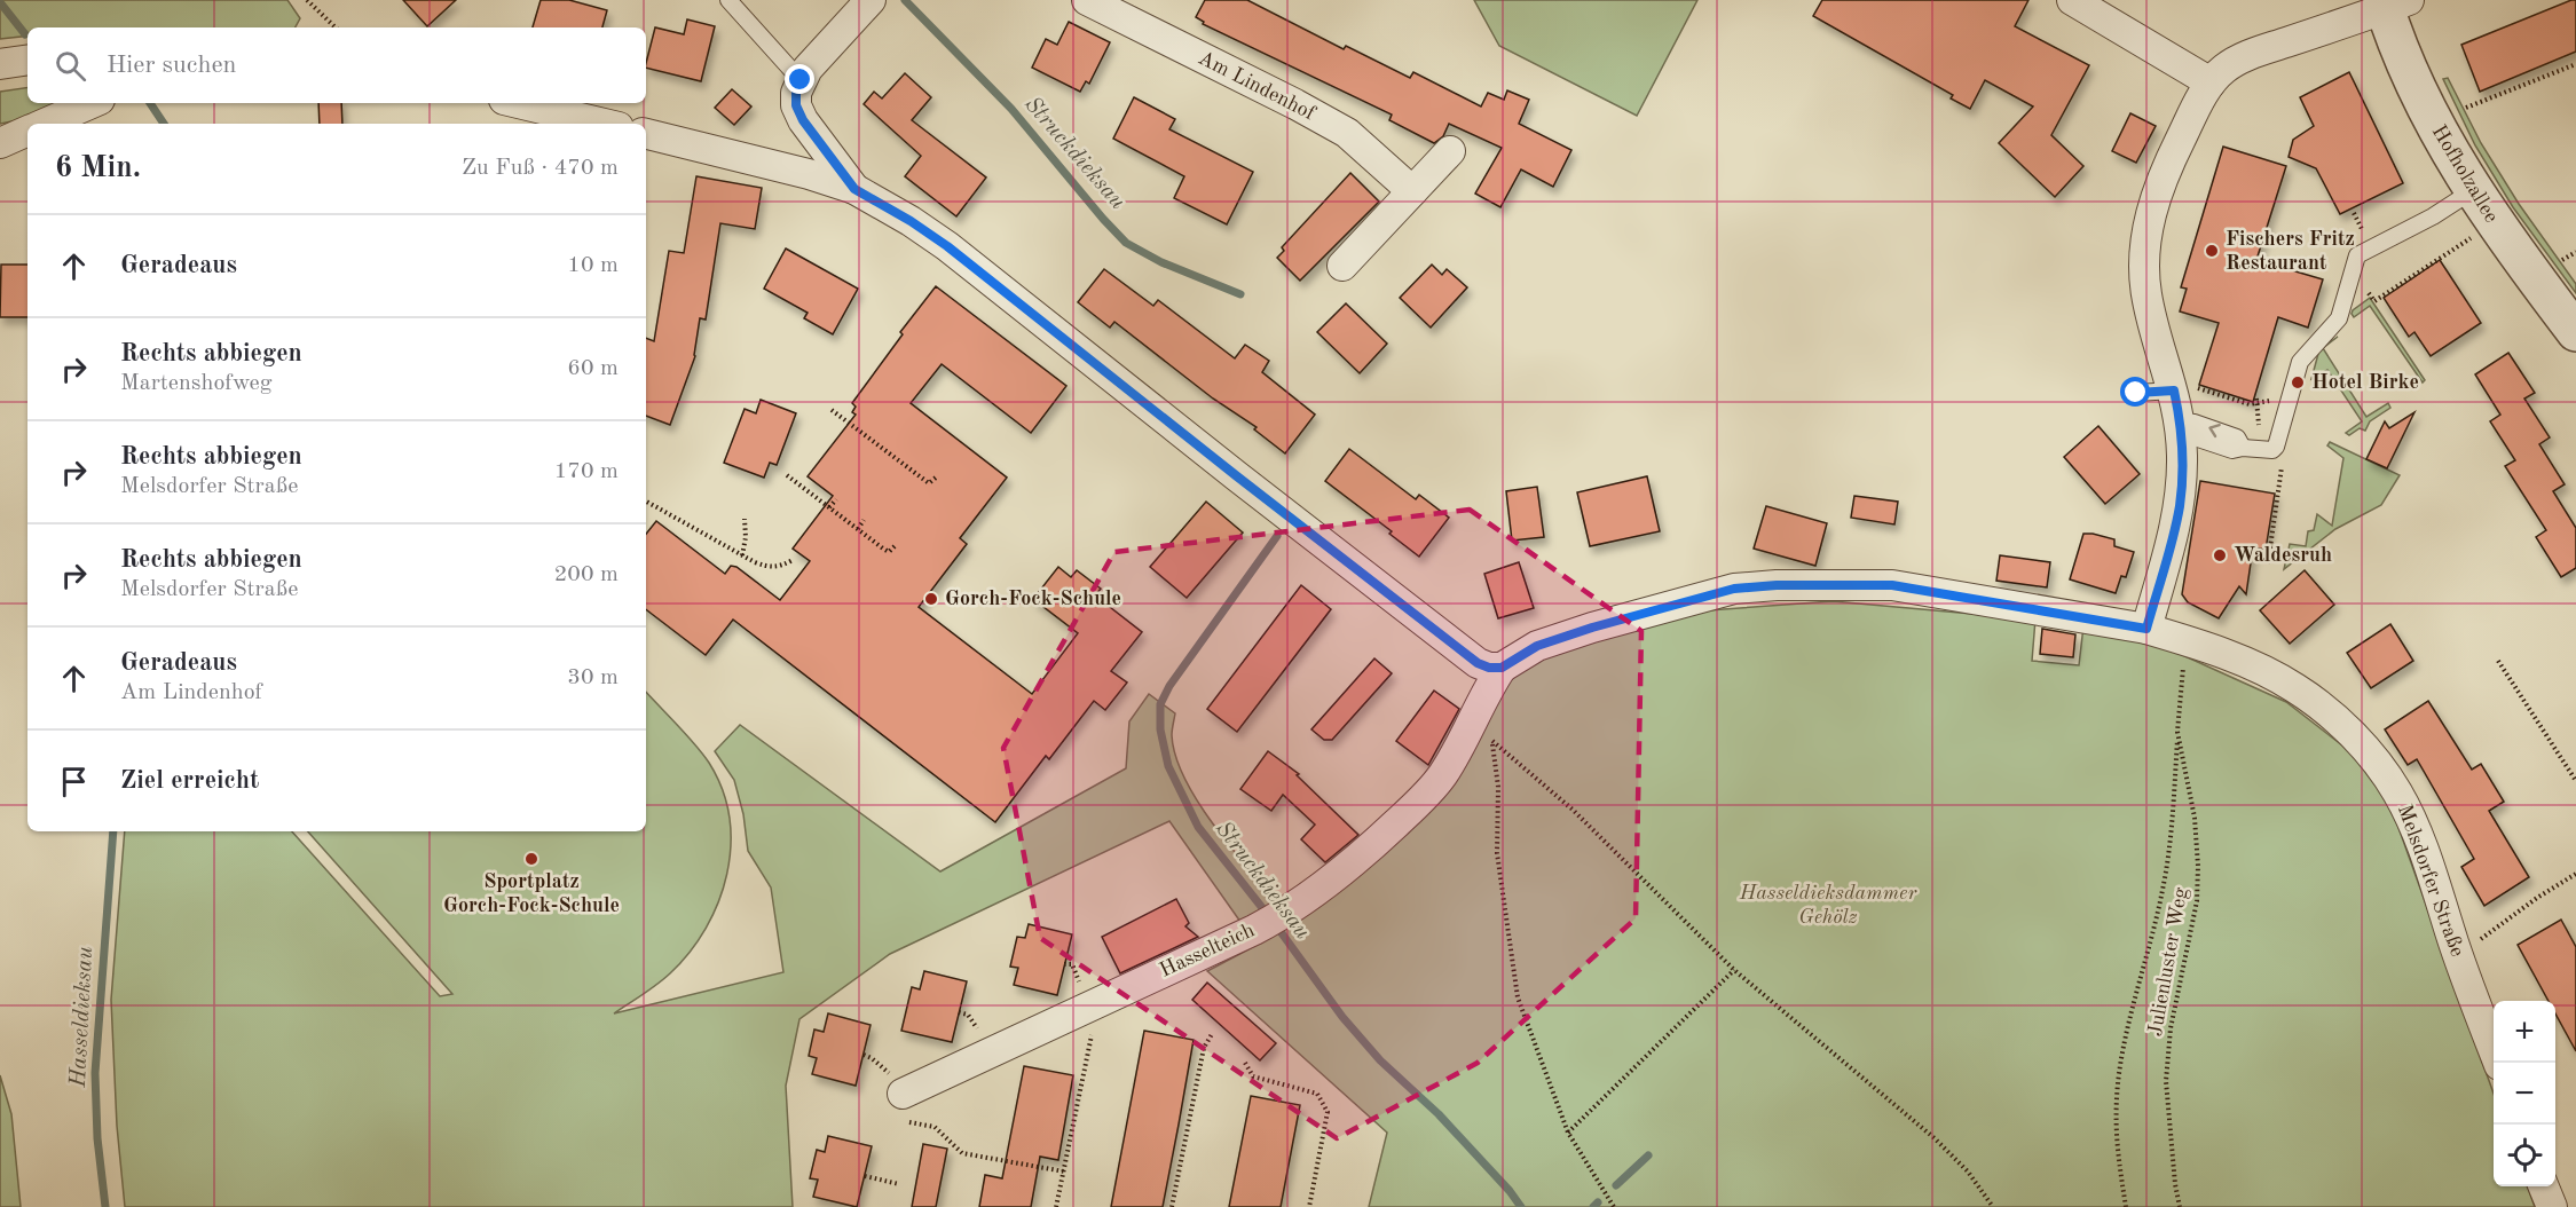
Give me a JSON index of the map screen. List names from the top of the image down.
{
  "streets": {
    "street": [
      "Am Lindenhof",
      "Hofholzallee",
      "Melsdorfer Straße",
      "Hasselteich"
    ],
    "path": ["Julienluster Weg"]
  },
  "crossings": [
    ["Melsdorfer Straße", "Hasselteich"],
    ["Melsdorfer Straße", "Julienluster Weg"]
  ],
  "water": ["Struckdieksau", "Hasseldieksau"],
  "parks": ["Hasseldieksdammer Gehölz"],
  "places": [
    "Fischers Fritz Restaurant",
    "Hotel Birke",
    "Waldesruh",
    "Gorch-Fock-Schule",
    "Sportplatz Gorch-Fock-Schule"
  ],
  "page": {
    "search": "Hier suchen",
    "heading": ["6 Min.", "Zu Fuß · 470 m"],
    "list": [
      ["Geradeaus", "10 m"],
      ["Rechts abbiegen", "Martenshofweg", "60 m"],
      ["Rechts abbiegen", "Melsdorfer Straße", "170 m"],
      ["Rechts abbiegen", "Melsdorfer Straße", "200 m"],
      ["Geradeaus", "Am Lindenhof", "30 m"],
      "Ziel erreicht"
    ],
    "map_buttons": ["+", "−"]
  }
}
